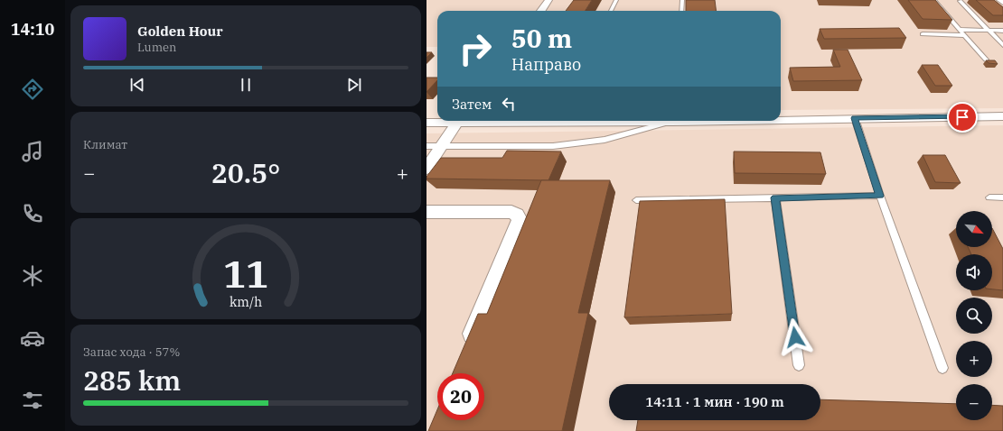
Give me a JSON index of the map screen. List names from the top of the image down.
{
  "north": "bottom right",
  "page": {
    "tabs": "14:10",
    "turn": ["50 m", "Направо"],
    "song": ["Golden Hour", "Lumen"],
    "then": "Затем",
    "tile": [
      "Климат",
      ["Запас хода · 57%", "285 km"]
    ],
    "heat": ["−", "20.5°", "+"],
    "map_buttons": ["+", "−"],
    "limit": "20",
    "trip": "14:11 · 1 мин · 190 m",
    "gauge": ["11", "km/h"]
  }
}
